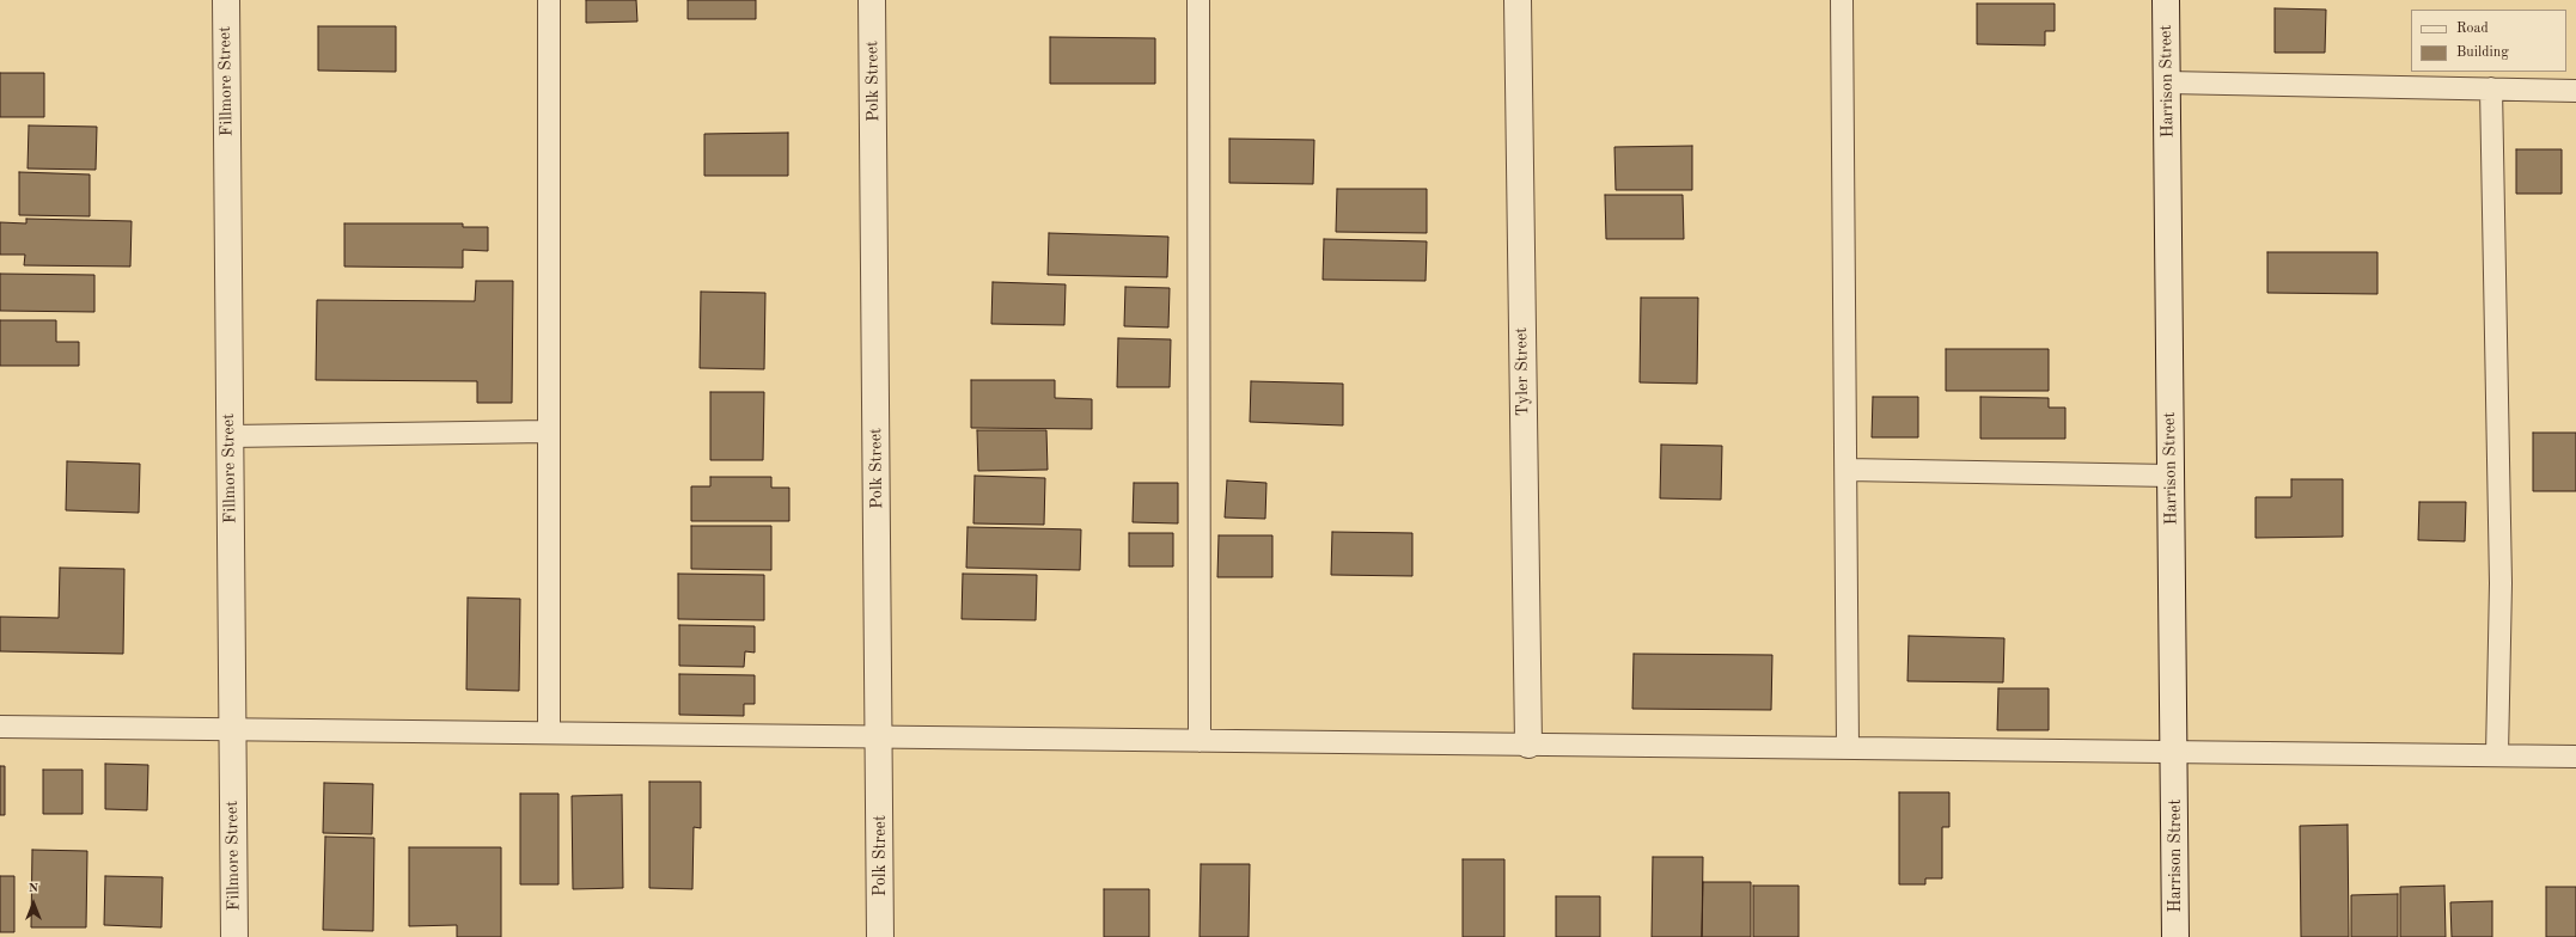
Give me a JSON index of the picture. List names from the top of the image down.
{
  "streets": {
    "street": [
      "Fillmore Street",
      "Polk Street",
      "Harrison Street",
      "Tyler Street"
    ]
  },
  "legend": ["Road", "Building"],
  "north": "top"
}
